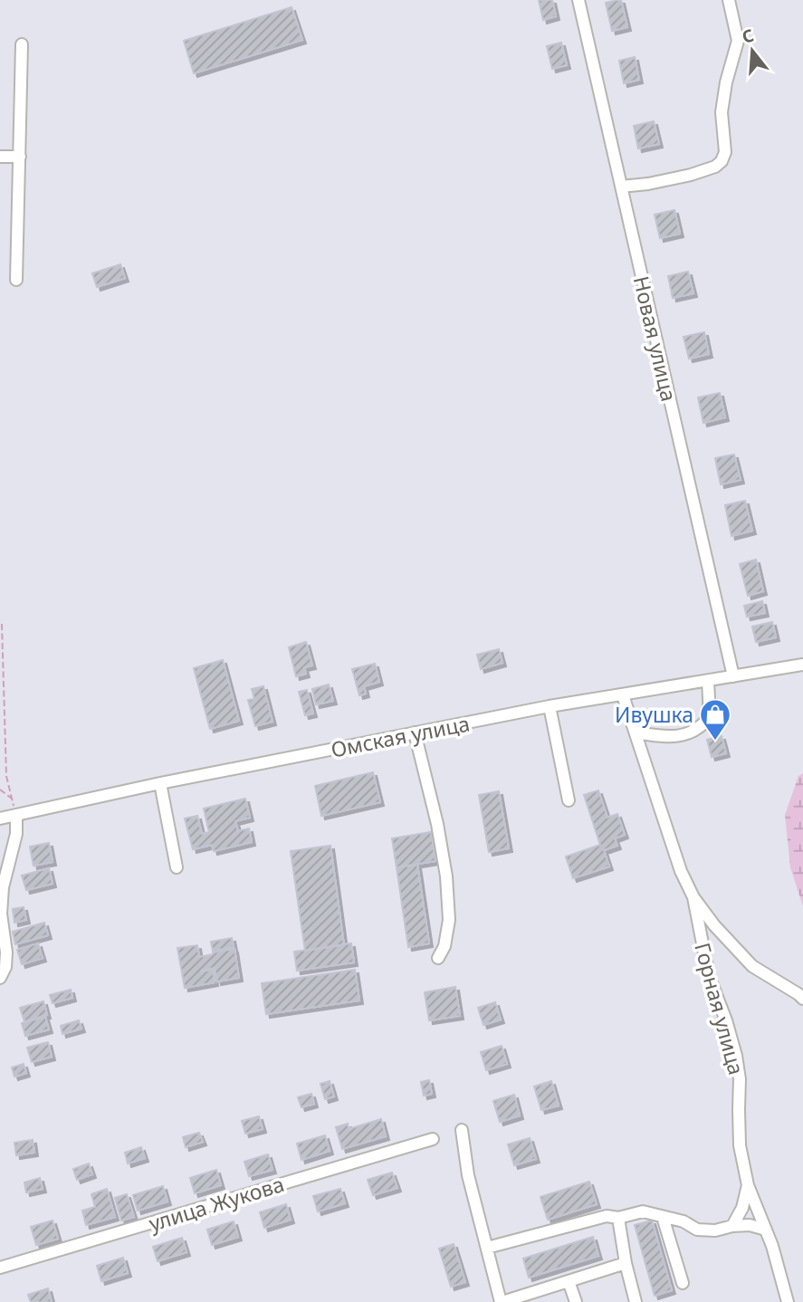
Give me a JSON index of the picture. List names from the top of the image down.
{
  "streets": {
    "street": [
      "Новая улица",
      "Омская улица",
      "Горная улица",
      "улица Жукова"
    ]
  },
  "crossings": [
    ["Новая улица", "Омская улица"]
  ],
  "places": {
    "shop": ["Ивушка"]
  },
  "north": "top"
}
